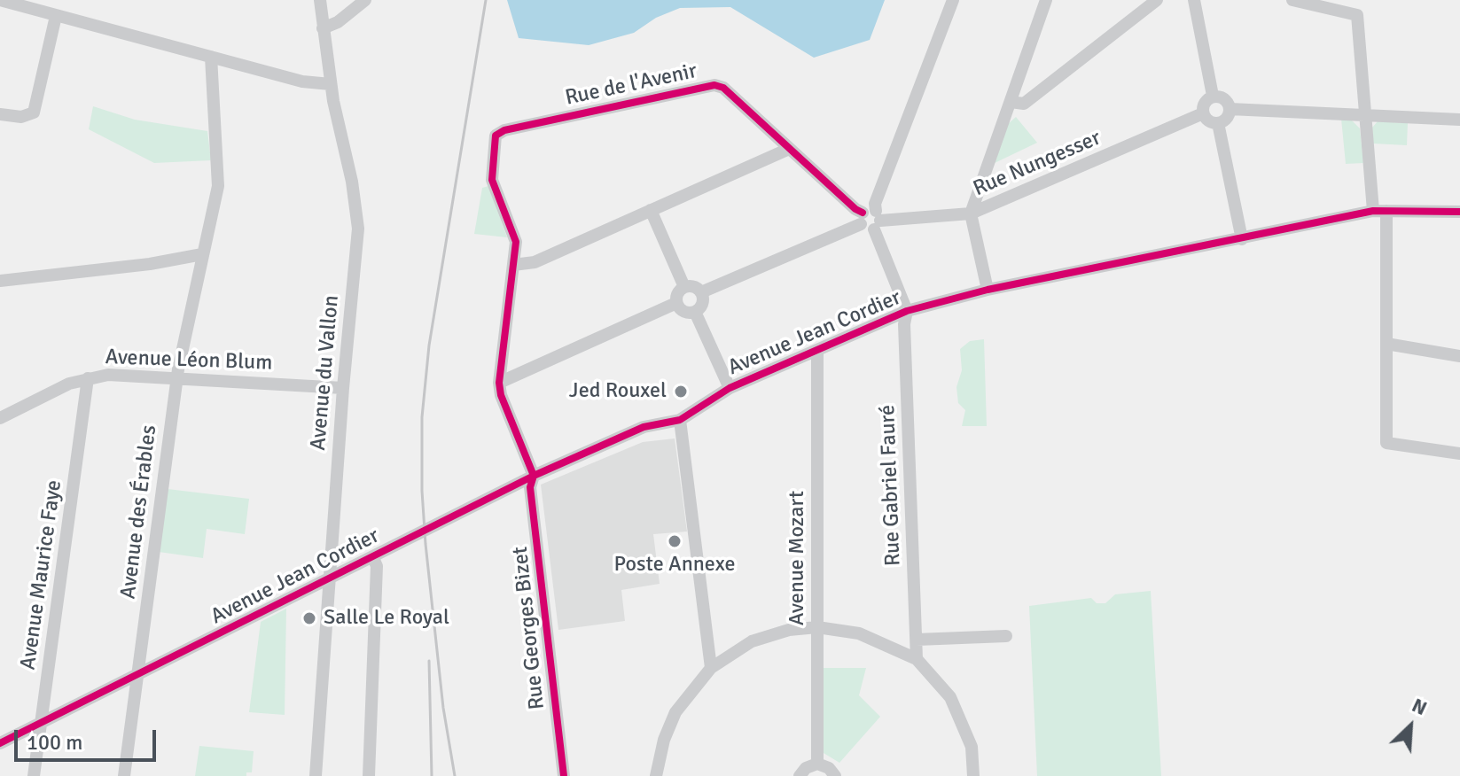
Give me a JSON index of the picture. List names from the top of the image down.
{
  "streets": {
    "street": [
      "Rue de l'Avenir",
      "Rue Nungesser",
      "Avenue Jean Cordier",
      "Avenue Léon Blum",
      "Avenue du Vallon",
      "Rue Gabriel Fauré",
      "Avenue des Érables",
      "Avenue Mozart",
      "Avenue Maurice Faye",
      "Rue Georges Bizet"
    ]
  },
  "crossings": [
    ["Rue de l'Avenir", "Rue Nungesser"],
    ["Avenue Jean Cordier", "Avenue du Vallon"],
    ["Avenue Jean Cordier", "Rue Gabriel Fauré"],
    ["Avenue Jean Cordier", "Avenue des Érables"],
    ["Avenue Jean Cordier", "Avenue Mozart"],
    ["Avenue Jean Cordier", "Avenue Maurice Faye"],
    ["Avenue Jean Cordier", "Rue Georges Bizet"],
    ["Avenue Léon Blum", "Avenue du Vallon"],
    ["Avenue Léon Blum", "Avenue des Érables"],
    ["Avenue Léon Blum", "Avenue Maurice Faye"]
  ],
  "places": ["Jed Rouxel", "Poste Annexe", "Salle Le Royal"],
  "scale_bar": "100 m",
  "north": "top right"
}
